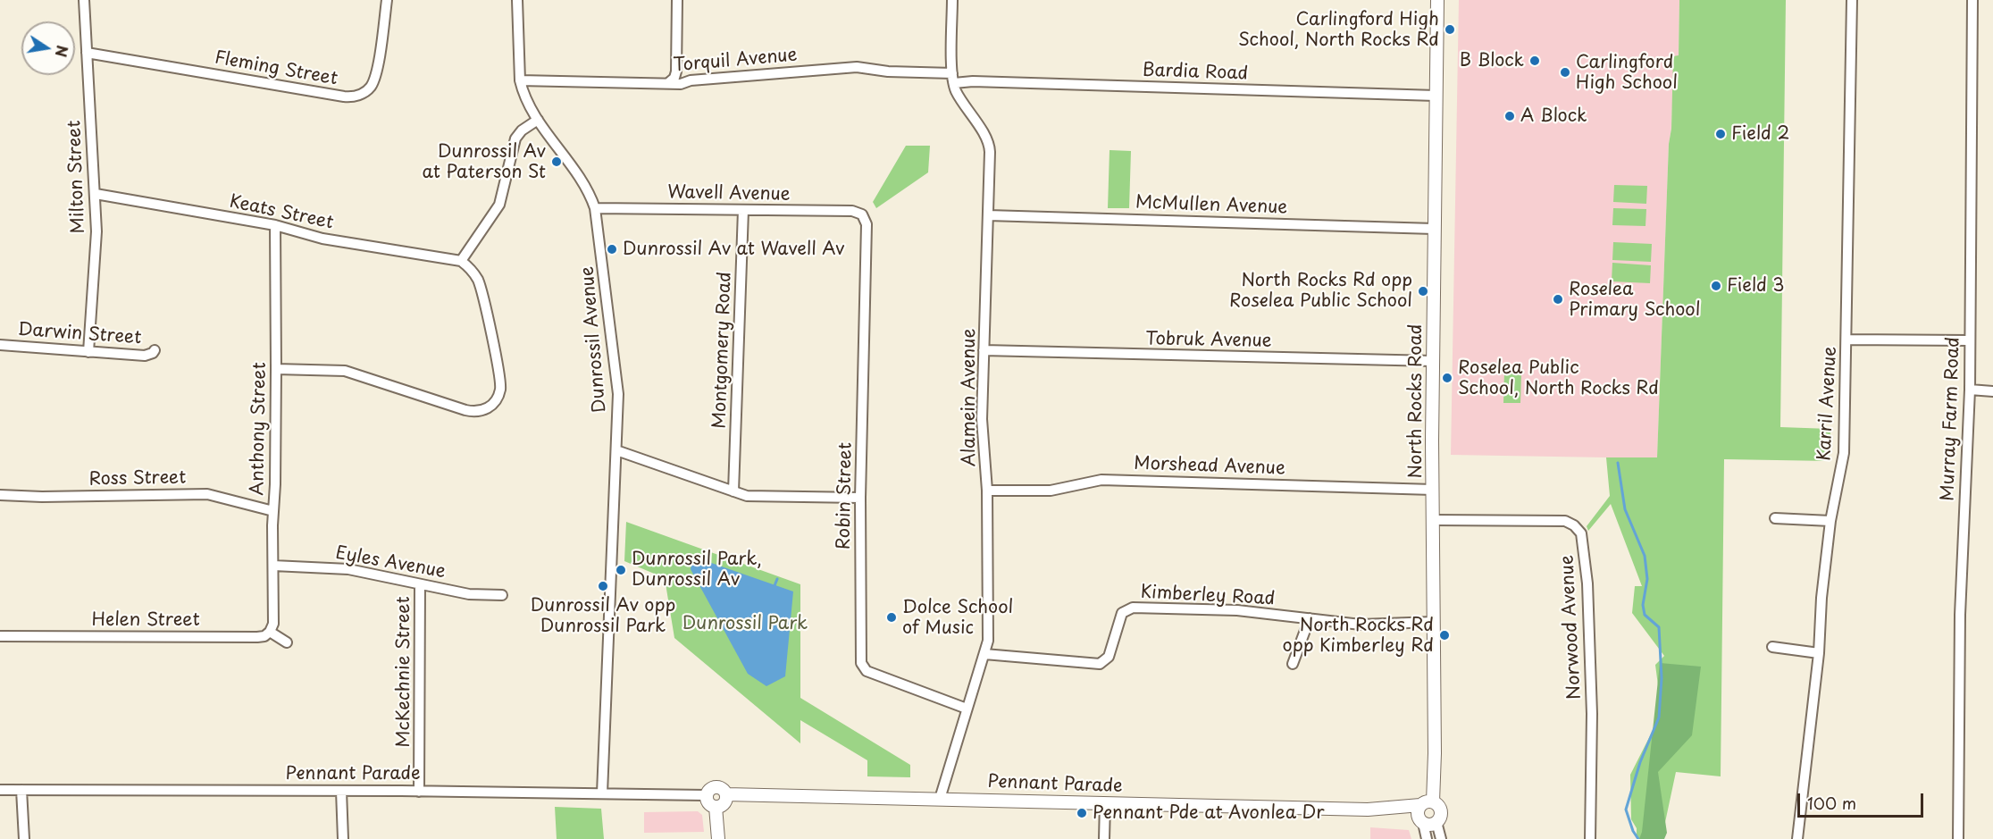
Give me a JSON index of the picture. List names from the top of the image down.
{
  "streets": {
    "street": [
      "Torquil Avenue",
      "Fleming Street",
      "Bardia Road",
      "Milton Street",
      "Wavell Avenue",
      "McMullen Avenue",
      "Keats Street",
      "Darwin Street",
      "Dunrossil Avenue",
      "Tobruk Avenue",
      "Montgomery Road",
      "Alamein Avenue",
      "North Rocks Road",
      "Karril Avenue",
      "Murray Farm Road",
      "Anthony Street",
      "Morshead Avenue",
      "Ross Street",
      "Robin Street",
      "Eyles Avenue",
      "Kimberley Road",
      "Helen Street",
      "Norwood Avenue",
      "McKechnie Street",
      "Pennant Parade"
    ]
  },
  "crossings": [
    ["Torquil Avenue", "Dunrossil Avenue"],
    ["Torquil Avenue", "Alamein Avenue"],
    ["Fleming Street", "Milton Street"],
    ["Bardia Road", "Alamein Avenue"],
    ["Bardia Road", "North Rocks Road"],
    ["Milton Street", "Keats Street"],
    ["Milton Street", "Darwin Street"],
    ["Wavell Avenue", "Dunrossil Avenue"],
    ["Wavell Avenue", "Montgomery Road"],
    ["Wavell Avenue", "Robin Street"],
    ["McMullen Avenue", "Alamein Avenue"],
    ["McMullen Avenue", "North Rocks Road"],
    ["Keats Street", "Anthony Street"],
    ["Dunrossil Avenue", "Pennant Parade"],
    ["Tobruk Avenue", "Alamein Avenue"],
    ["Tobruk Avenue", "North Rocks Road"],
    ["Alamein Avenue", "Morshead Avenue"],
    ["Alamein Avenue", "Robin Street"],
    ["Alamein Avenue", "Kimberley Road"],
    ["Alamein Avenue", "Pennant Parade"],
    ["North Rocks Road", "Morshead Avenue"],
    ["North Rocks Road", "Kimberley Road"],
    ["North Rocks Road", "Norwood Avenue"],
    ["North Rocks Road", "Pennant Parade"],
    ["Anthony Street", "Ross Street"],
    ["Anthony Street", "Eyles Avenue"],
    ["Anthony Street", "Helen Street"],
    ["Eyles Avenue", "McKechnie Street"],
    ["McKechnie Street", "Pennant Parade"]
  ],
  "parks": ["Dunrossil Park"],
  "places": [
    "Carlingford High School, North Rocks Rd",
    "B Block",
    "Carlingford High School",
    "A Block",
    "Field 2",
    "Dunrossil Av at Paterson St",
    "Dunrossil Av at Wavell Av",
    "Field 3",
    "North Rocks Rd opp Roselea Public School",
    "Roselea Primary School",
    "Roselea Public School, North Rocks Rd",
    "Dunrossil Park, Dunrossil Av",
    "Dunrossil Av opp Dunrossil Park",
    "Dolce School of Music",
    "North Rocks Rd opp Kimberley Rd",
    "Pennant Pde at Avonlea Dr"
  ],
  "scale_bar": "100 m",
  "north": "right"
}
